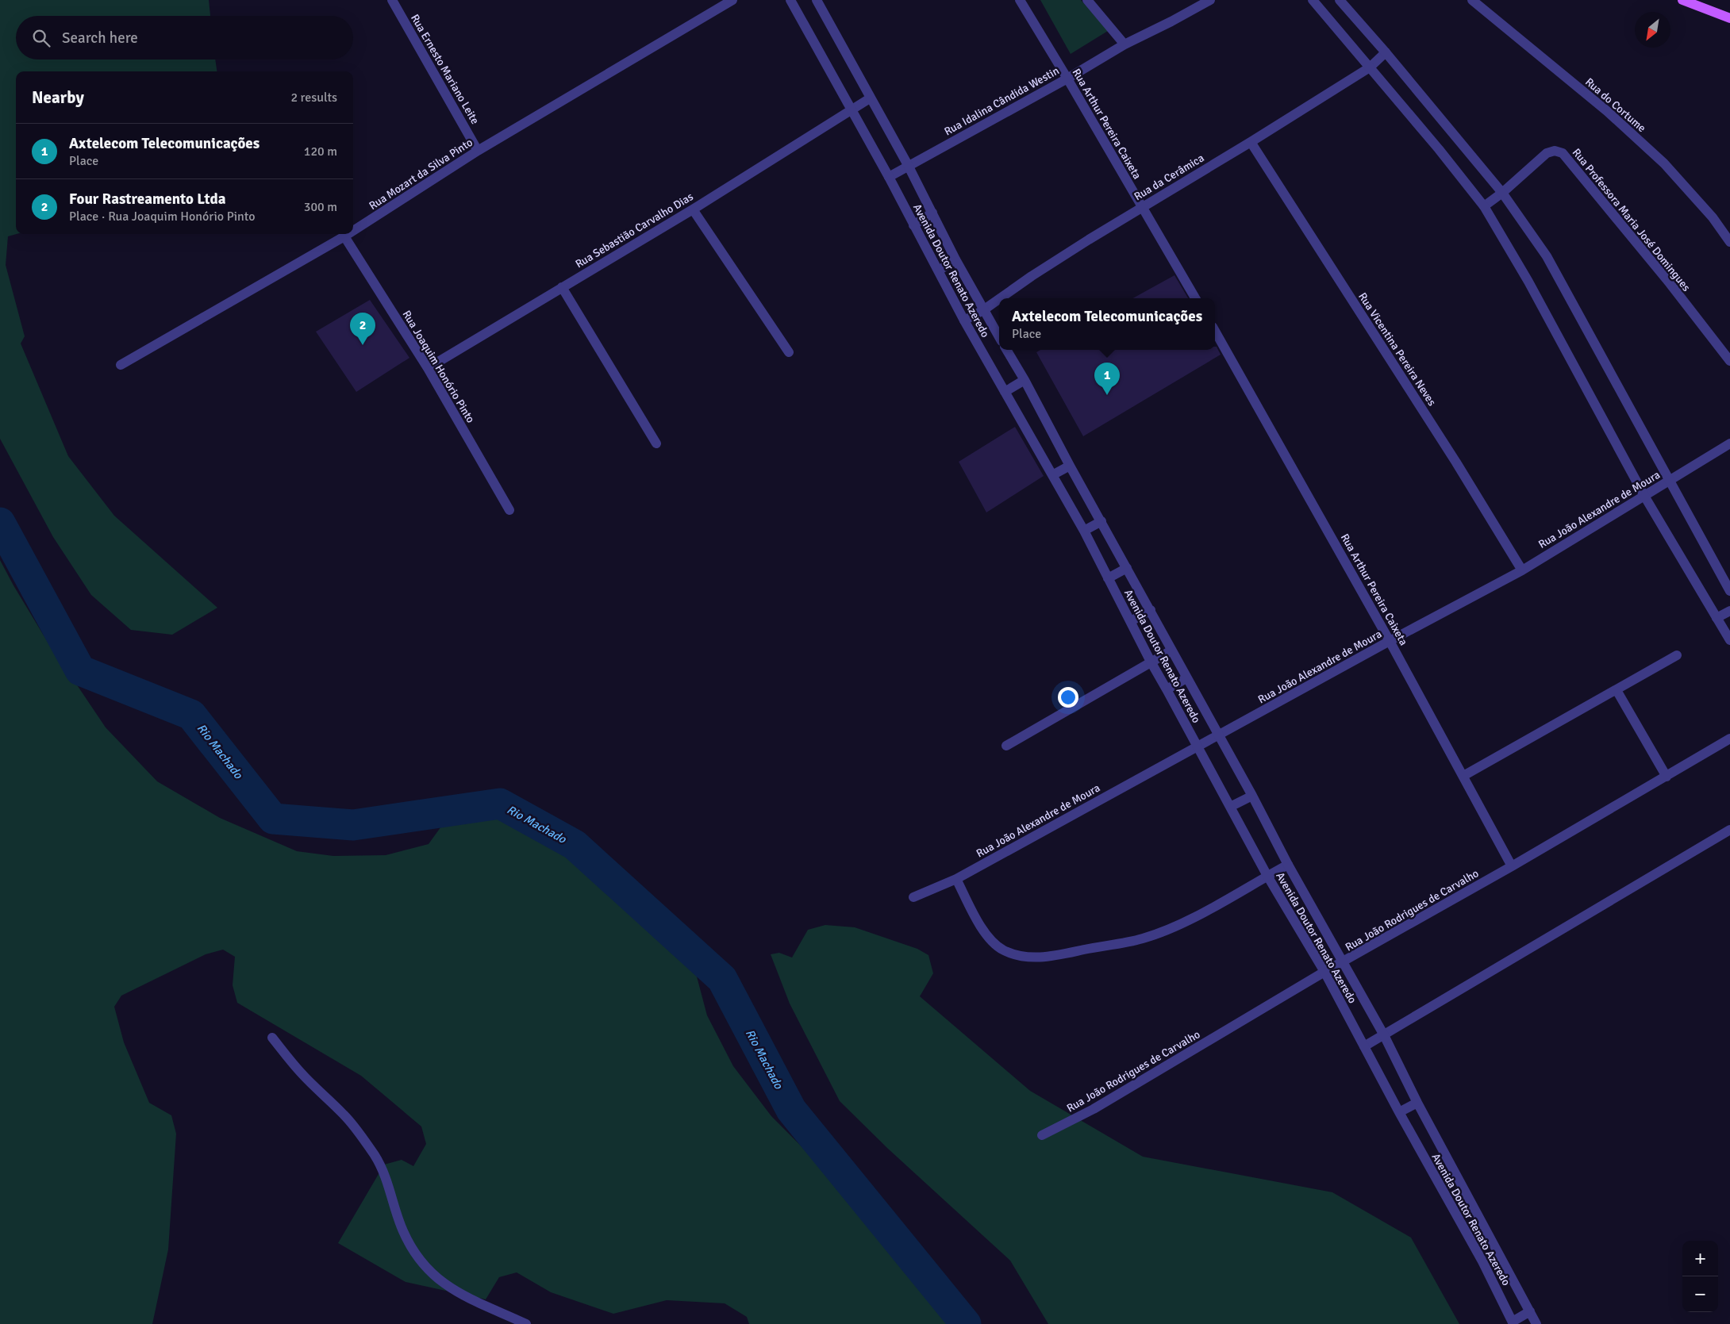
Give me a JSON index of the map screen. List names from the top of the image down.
{
  "streets": {
    "street": [
      "Rua Ernesto Mariano Leite",
      "Rua Idalina Cândida Westin",
      "Rua do Cortume",
      "Rua Arthur Pereira Caixeta",
      "Rua Mozart da Silva Pinto",
      "Rua da Cerâmica",
      "Rua Professora Maria José Domingues",
      "Rua Sebastião Carvalho Dias",
      "Avenida Doutor Renato Azeredo",
      "Rua Vicentina Pereira Neves",
      "Rua Joaquim Honório Pinto",
      "Rua João Alexandre de Moura",
      "Rua João Rodrigues de Carvalho"
    ]
  },
  "crossings": [
    ["Rua Ernesto Mariano Leite", "Rua Mozart da Silva Pinto"],
    ["Rua Idalina Cândida Westin", "Rua Arthur Pereira Caixeta"],
    ["Rua Idalina Cândida Westin", "Avenida Doutor Renato Azeredo"],
    ["Rua Arthur Pereira Caixeta", "Rua da Cerâmica"],
    ["Rua Arthur Pereira Caixeta", "Rua João Alexandre de Moura"],
    ["Rua Arthur Pereira Caixeta", "Rua João Rodrigues de Carvalho"],
    ["Rua Mozart da Silva Pinto", "Rua Joaquim Honório Pinto"],
    ["Rua da Cerâmica", "Avenida Doutor Renato Azeredo"],
    ["Rua da Cerâmica", "Rua Vicentina Pereira Neves"],
    ["Rua Sebastião Carvalho Dias", "Avenida Doutor Renato Azeredo"],
    ["Rua Sebastião Carvalho Dias", "Rua Joaquim Honório Pinto"],
    ["Avenida Doutor Renato Azeredo", "Rua João Alexandre de Moura"],
    ["Avenida Doutor Renato Azeredo", "Rua João Rodrigues de Carvalho"],
    ["Rua Vicentina Pereira Neves", "Rua João Alexandre de Moura"]
  ],
  "water": ["Rio Machado"],
  "north": "bottom left",
  "page": {
    "search": "Search here",
    "heading": ["Nearby", "2 results"],
    "list": [
      {
        "mark": "1",
        "name": "Axtelecom Telecomunicações",
        "note": "Place",
        "value": "120 m"
      },
      {
        "mark": "2",
        "name": "Four Rastreamento Ltda",
        "note": "Place · Rua Joaquim Honório Pinto",
        "value": "300 m"
      }
    ],
    "popup": ["Axtelecom Telecomunicações", "Place"],
    "pins": ["2", "1"],
    "map_buttons": ["+", "−"]
  }
}
